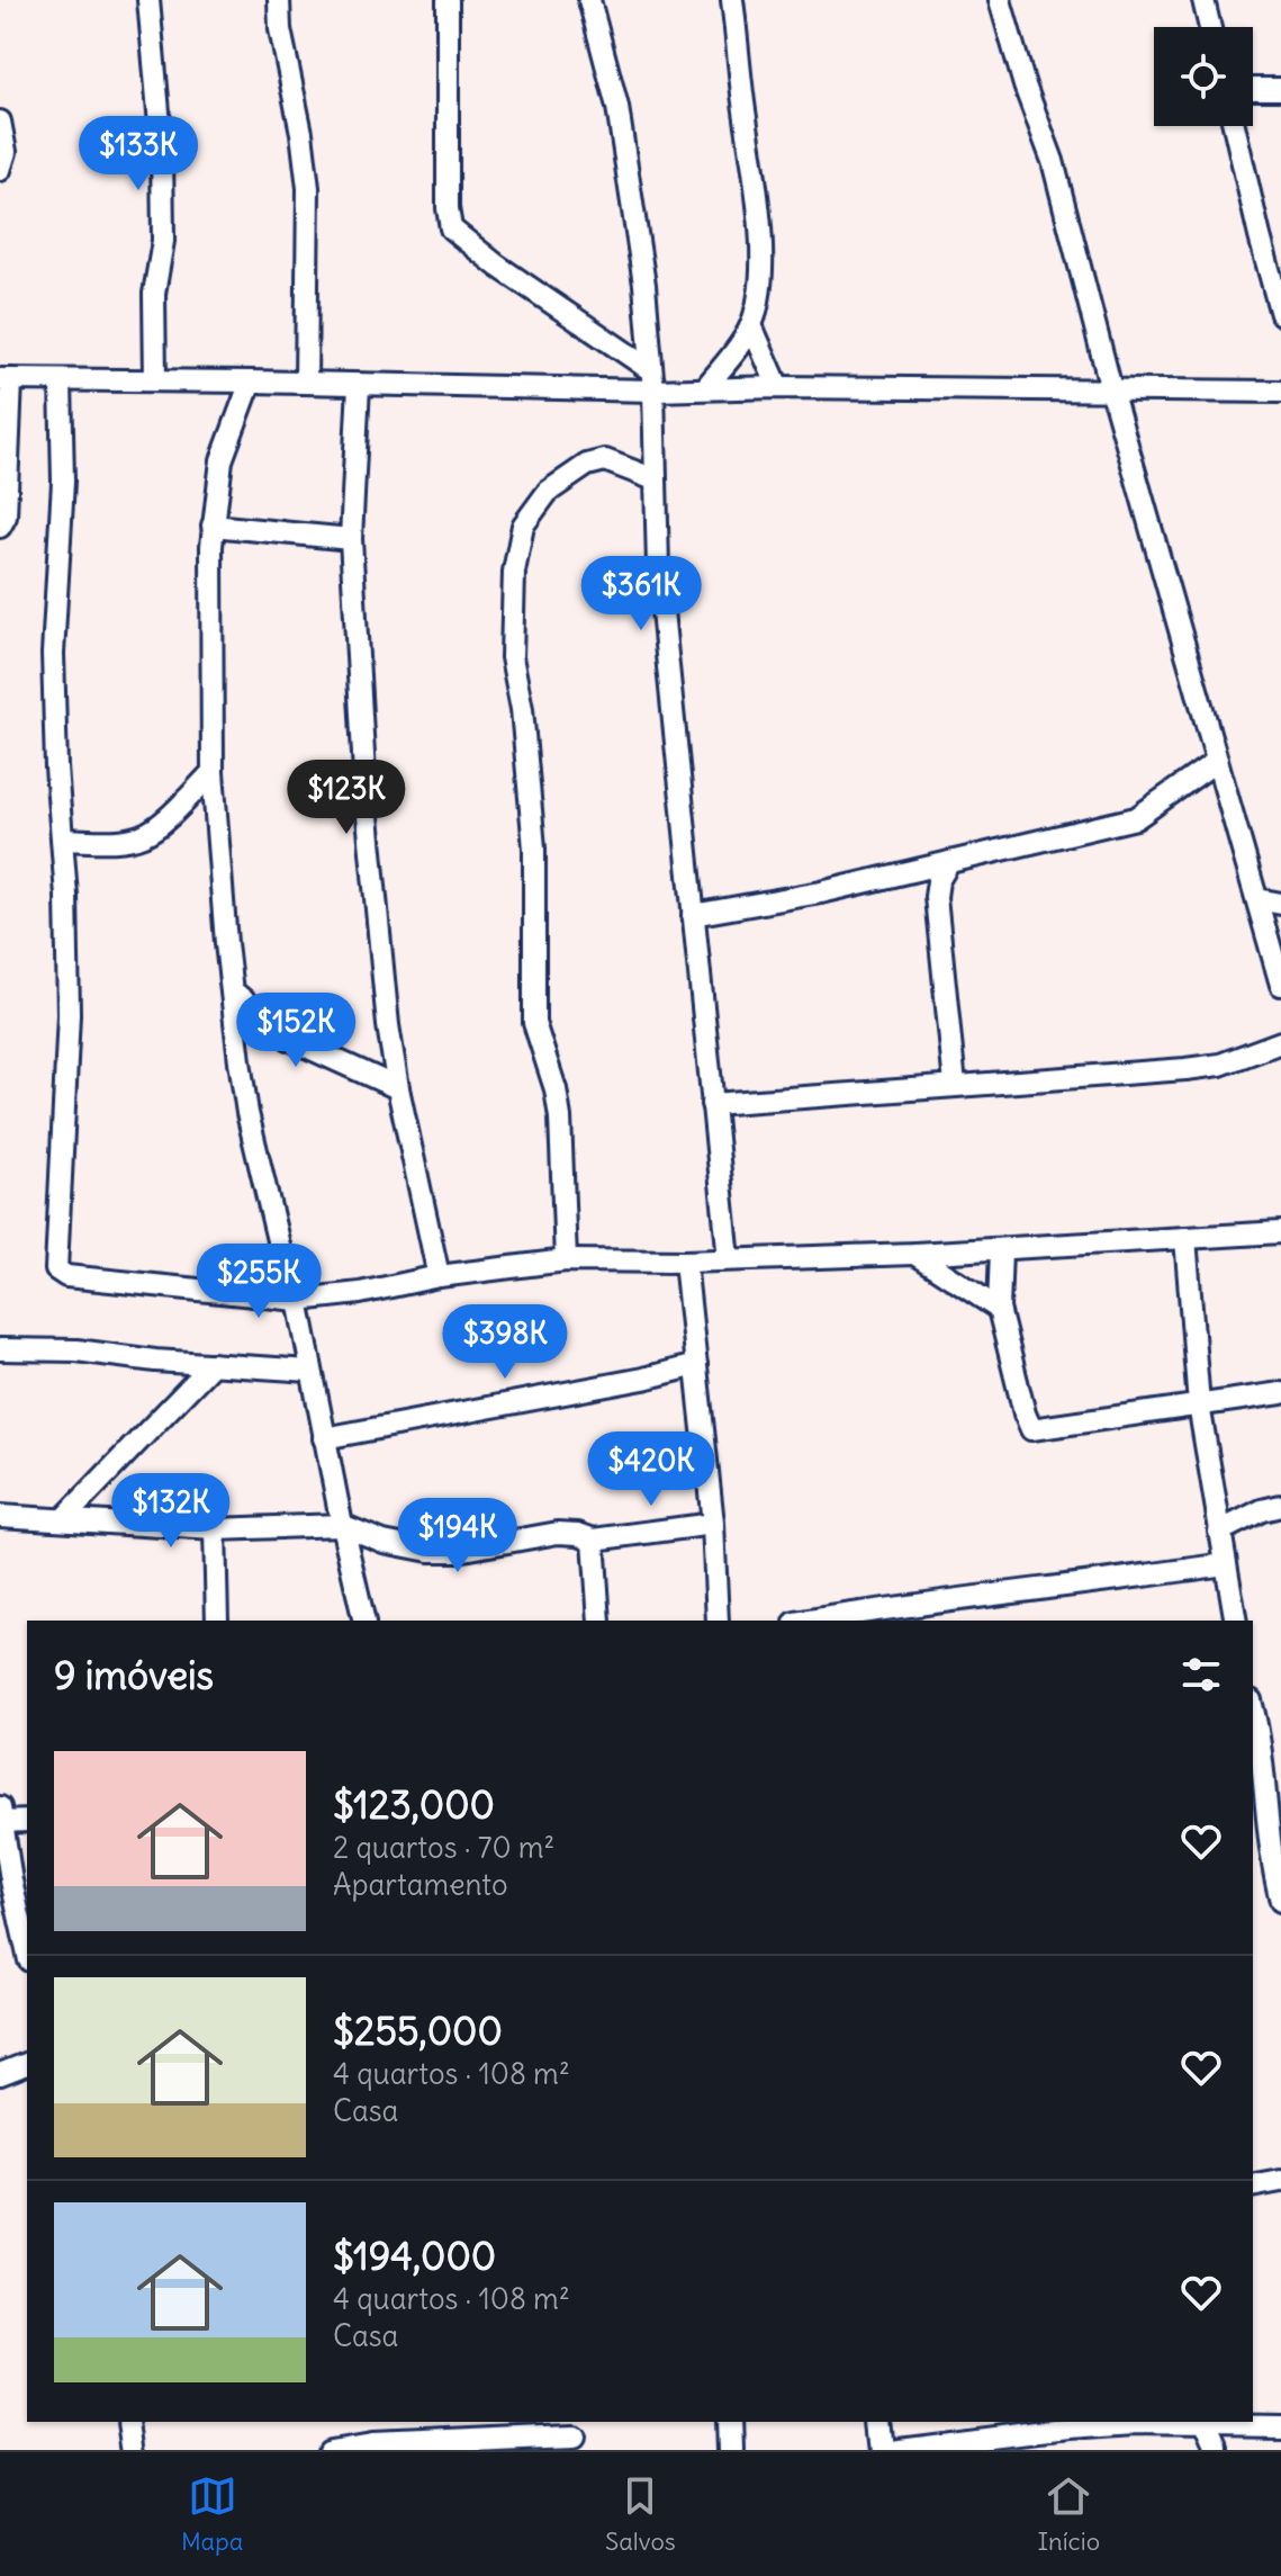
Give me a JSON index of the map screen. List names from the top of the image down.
{
  "page": {
    "price": [
      "$133K",
      "$361K",
      "$123K",
      "$152K",
      "$255K",
      "$398K",
      "$420K",
      "$132K",
      "$194K"
    ],
    "heading": "9 imóveis",
    "list": [
      {
        "name": "$123,000",
        "note": "2 quartos · 70 m² · Apartamento"
      },
      {
        "name": "$255,000",
        "note": "4 quartos · 108 m² · Casa"
      },
      {
        "name": "$194,000",
        "note": "4 quartos · 108 m² · Casa"
      }
    ],
    "tabs": ["Mapa", "Salvos", "Início"]
  }
}
